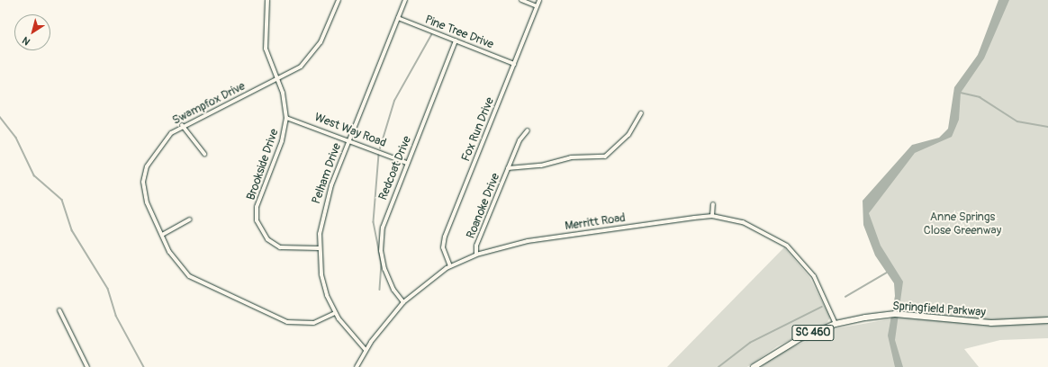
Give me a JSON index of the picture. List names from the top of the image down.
{
  "streets": {
    "main road": ["Springfield Parkway", "SC 460"],
    "street": [
      "Pine Tree Drive",
      "Swampfox Drive",
      "Fox Run Drive",
      "West Way Road",
      "Brookside Drive",
      "Redcoat Drive",
      "Pelham Drive",
      "Roanoke Drive",
      "Merritt Road"
    ]
  },
  "crossings": [
    ["Pine Tree Drive", "Fox Run Drive"],
    ["Pine Tree Drive", "Redcoat Drive"],
    ["Pine Tree Drive", "Pelham Drive"],
    ["Swampfox Drive", "Brookside Drive"],
    ["Swampfox Drive", "Pelham Drive"],
    ["Fox Run Drive", "Merritt Road"],
    ["West Way Road", "Brookside Drive"],
    ["West Way Road", "Redcoat Drive"],
    ["West Way Road", "Pelham Drive"],
    ["Brookside Drive", "Pelham Drive"],
    ["Redcoat Drive", "Merritt Road"],
    ["Pelham Drive", "Merritt Road"],
    ["Roanoke Drive", "Merritt Road"],
    ["Merritt Road", "Springfield Parkway"]
  ],
  "parks": ["Anne Springs Close Greenway"],
  "north": "bottom left"
}
